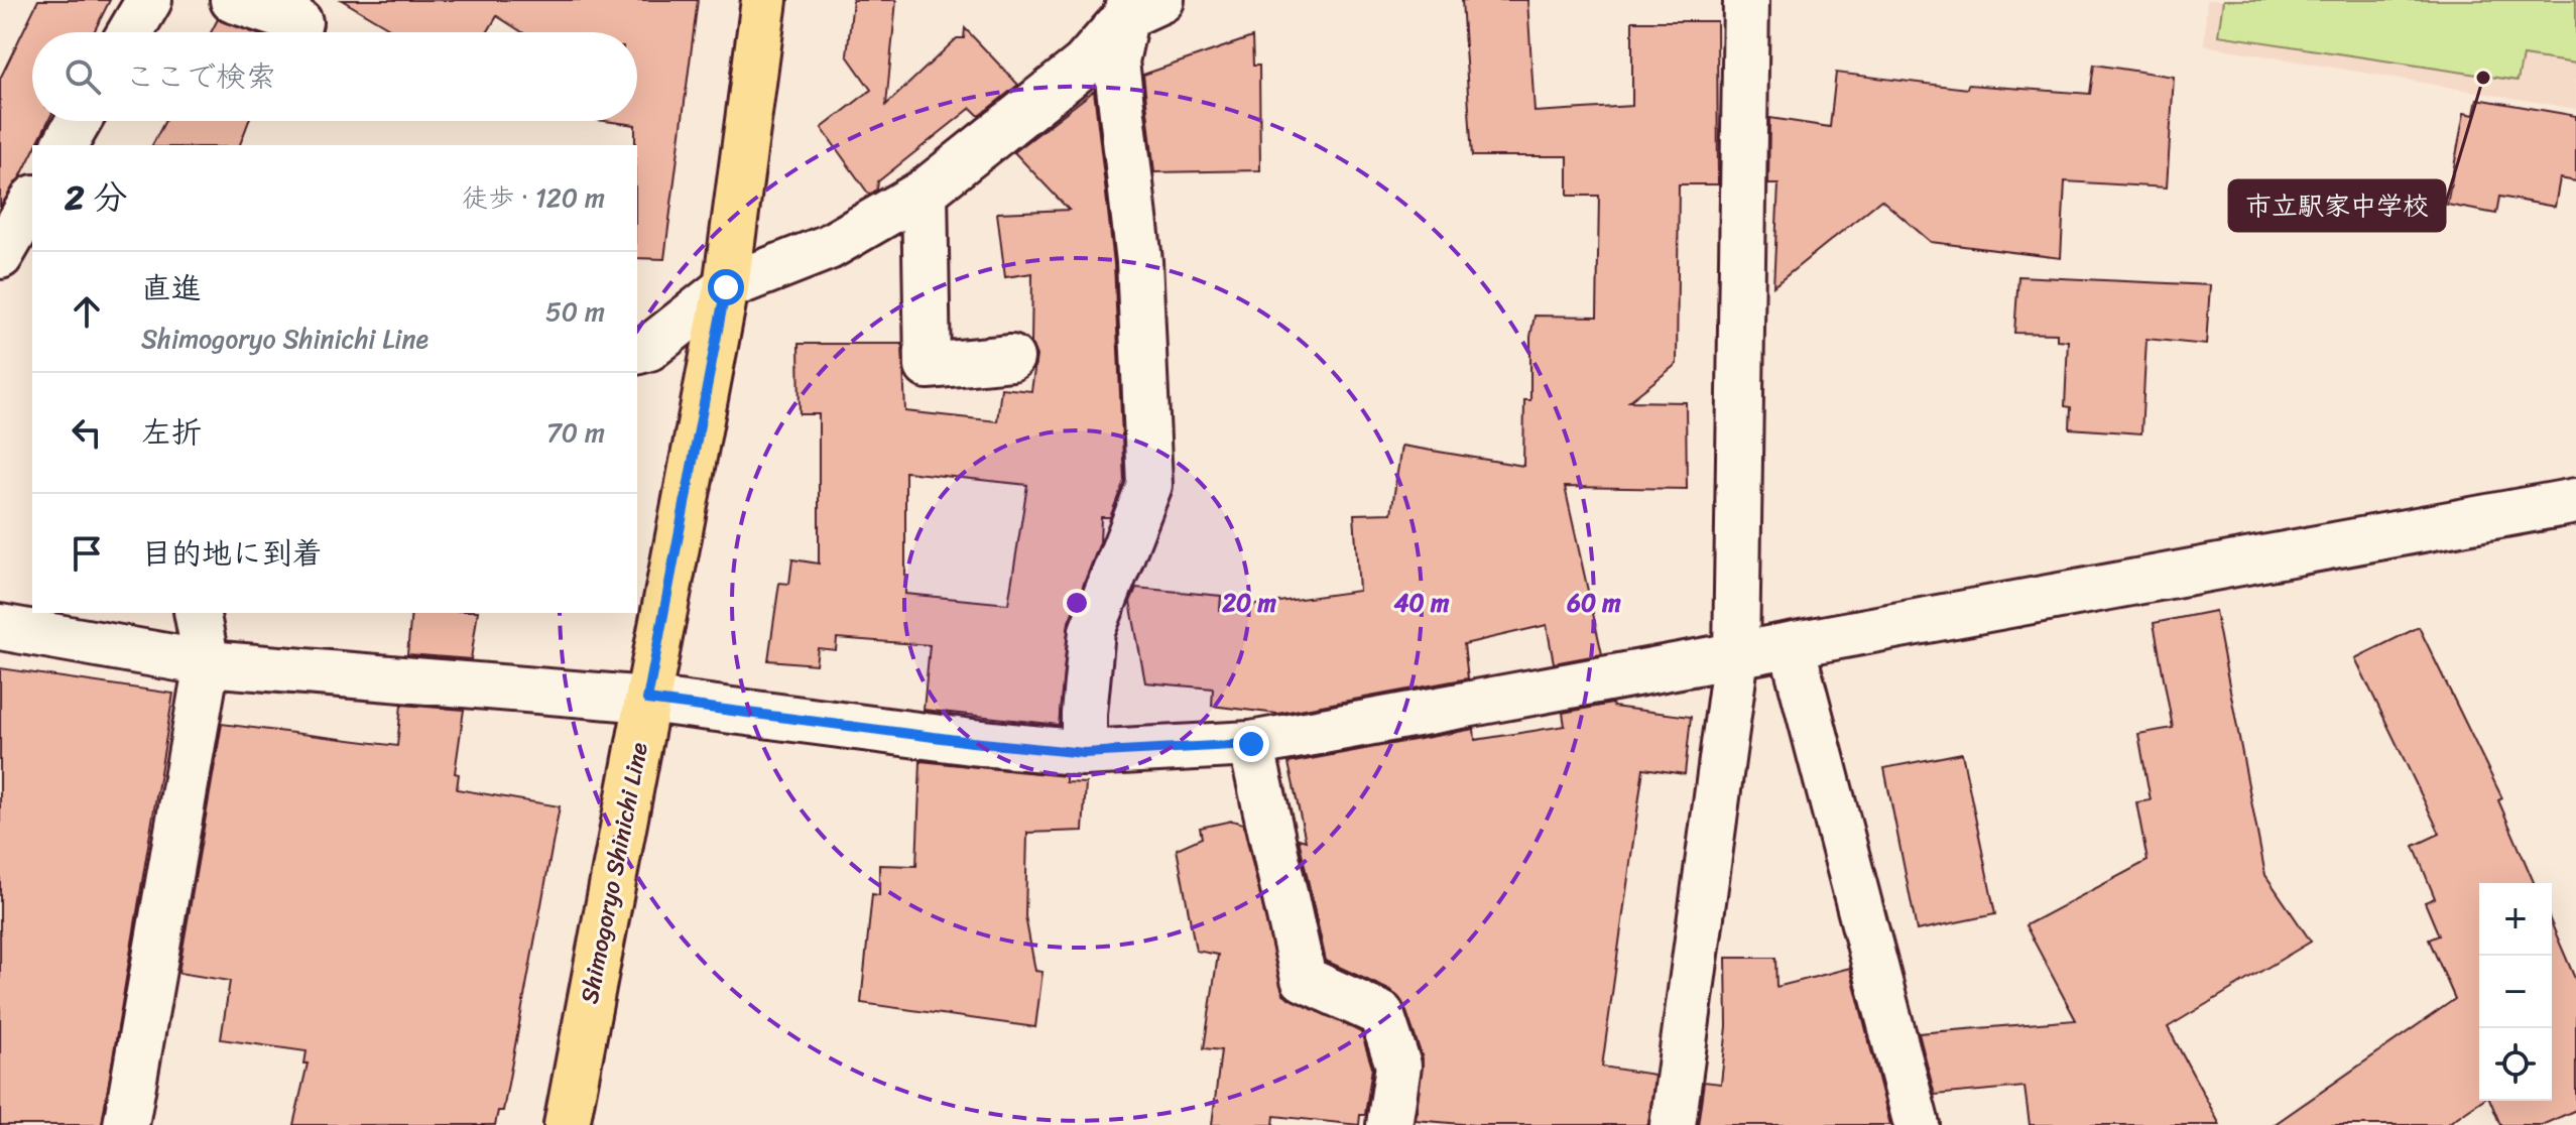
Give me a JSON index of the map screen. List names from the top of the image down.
{
  "streets": {
    "main road": ["Shimogoryo Shinichi Line"]
  },
  "places": ["市立駅家中学校"],
  "page": {
    "search": "ここで検索",
    "heading": ["2 分", "徒歩 · 120 m"],
    "list": [
      ["直進", "Shimogoryo Shinichi Line", "50 m"],
      ["左折", "70 m"],
      "目的地に到着"
    ],
    "map_buttons": ["+", "−"]
  },
  "rings": ["20 m", "40 m", "60 m"]
}
